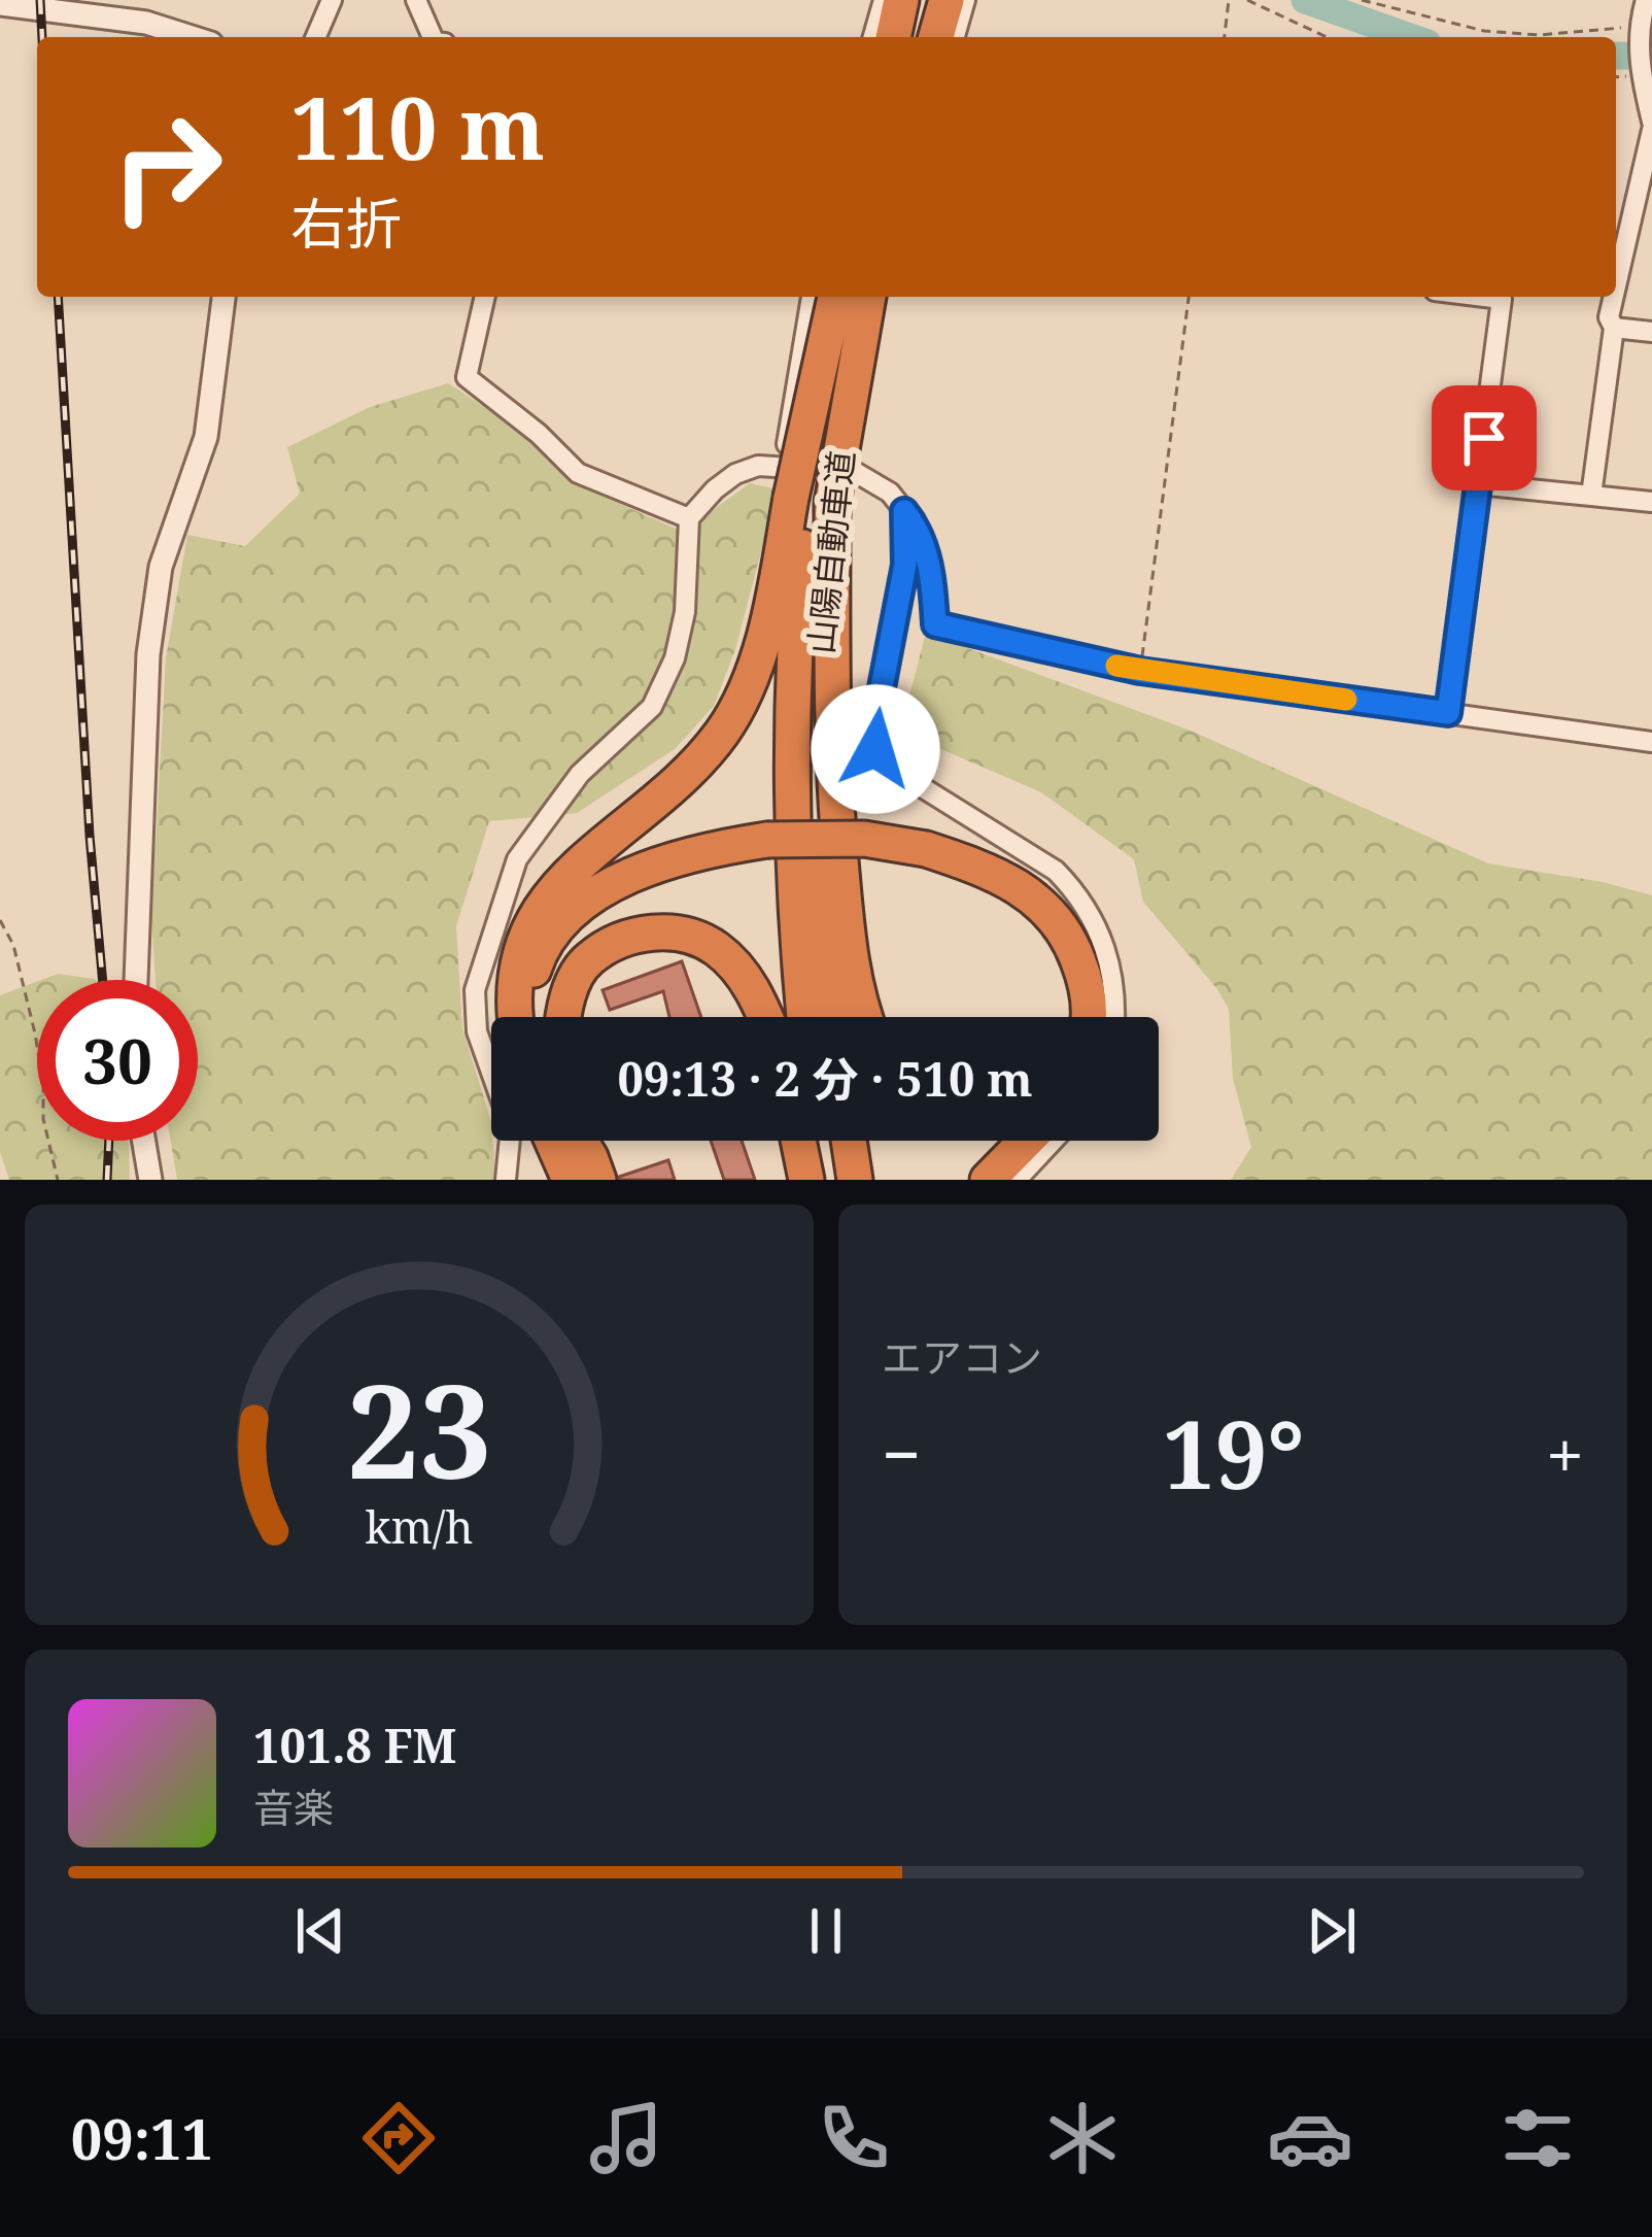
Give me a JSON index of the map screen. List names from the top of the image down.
{
  "streets": {
    "highway": ["山陽自動車道"]
  },
  "page": {
    "turn": ["110 m", "右折"],
    "limit": "30",
    "trip": "09:13 · 2 分 · 510 m",
    "tile": "エアコン",
    "heat": ["−", "19°", "+"],
    "song": ["101.8 FM", "音楽"],
    "tabs": "09:11",
    "gauge": ["23", "km/h"]
  }
}
